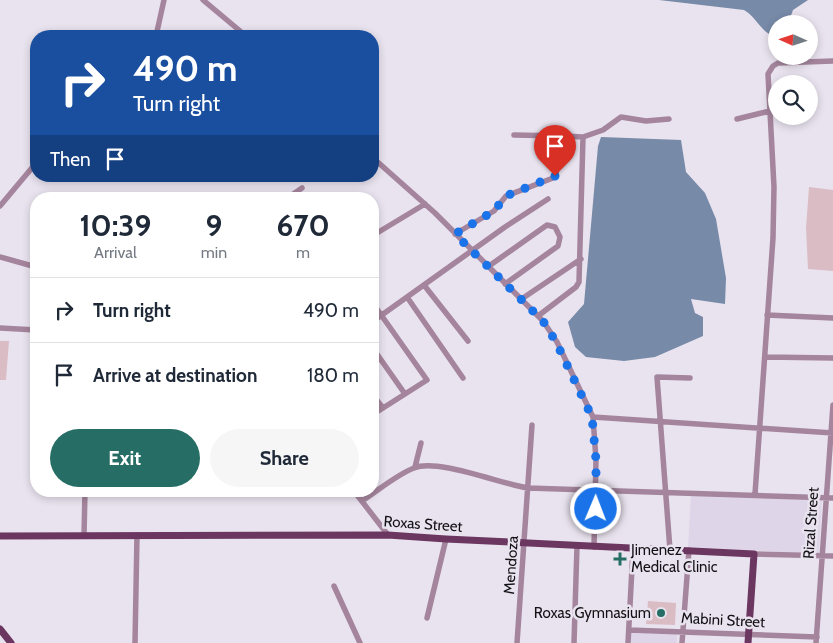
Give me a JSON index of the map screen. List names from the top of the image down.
{
  "streets": {
    "main road": ["Roxas Street"],
    "street": ["Rizal Street", "Mendoza", "Mabini Street"]
  },
  "crossings": [
    ["Rizal Street", "Mabini Street"],
    ["Roxas Street", "Mendoza"]
  ],
  "places": {
    "health": ["Jimenez Medical Clinic"],
    "other": ["Roxas Gymnasium"]
  },
  "north": "left",
  "page": {
    "turn": ["490 m", "Turn right"],
    "then": "Then",
    "eta": [
      "10:39",
      "Arrival",
      "9",
      "min",
      "670",
      "m"
    ],
    "list": [
      {
        "name": "Turn right",
        "value": "490 m"
      },
      {
        "name": "Arrive at destination",
        "value": "180 m"
      }
    ],
    "buttons": ["Exit", "Share"]
  }
}
